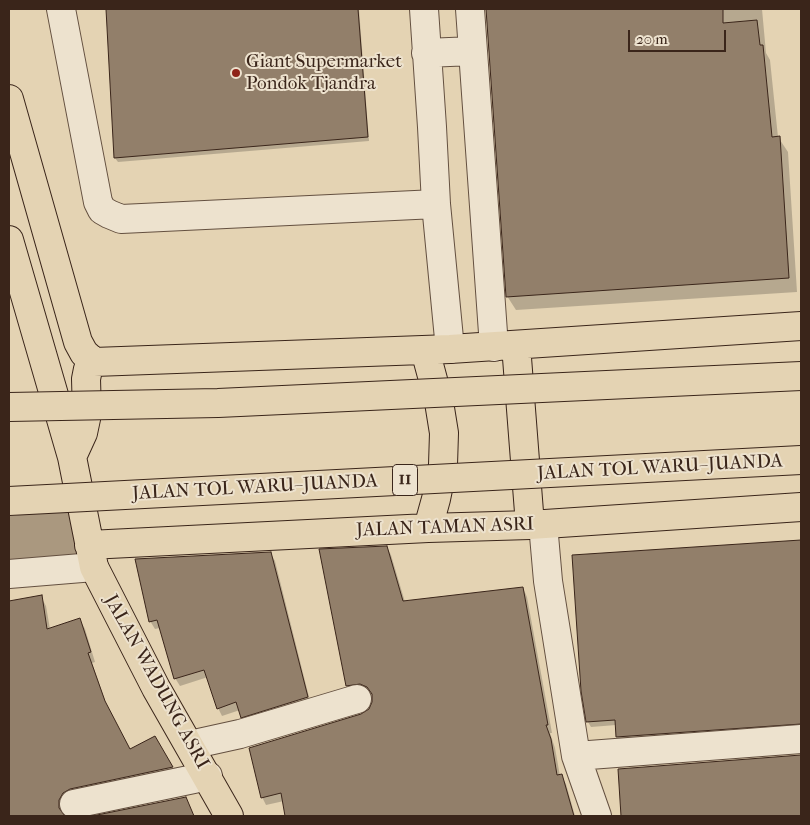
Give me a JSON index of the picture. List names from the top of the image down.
{
  "streets": {
    "main road": [
      "JALAN TOL WARU–JUANDA",
      "11",
      "JALAN TAMAN ASRI",
      "JALAN WADUNG ASRI"
    ]
  },
  "crossings": [
    ["JALAN TAMAN ASRI", "JALAN WADUNG ASRI"]
  ],
  "places": ["Giant Supermarket Pondok Tjandra"],
  "scale_bar": "20 m"
}
